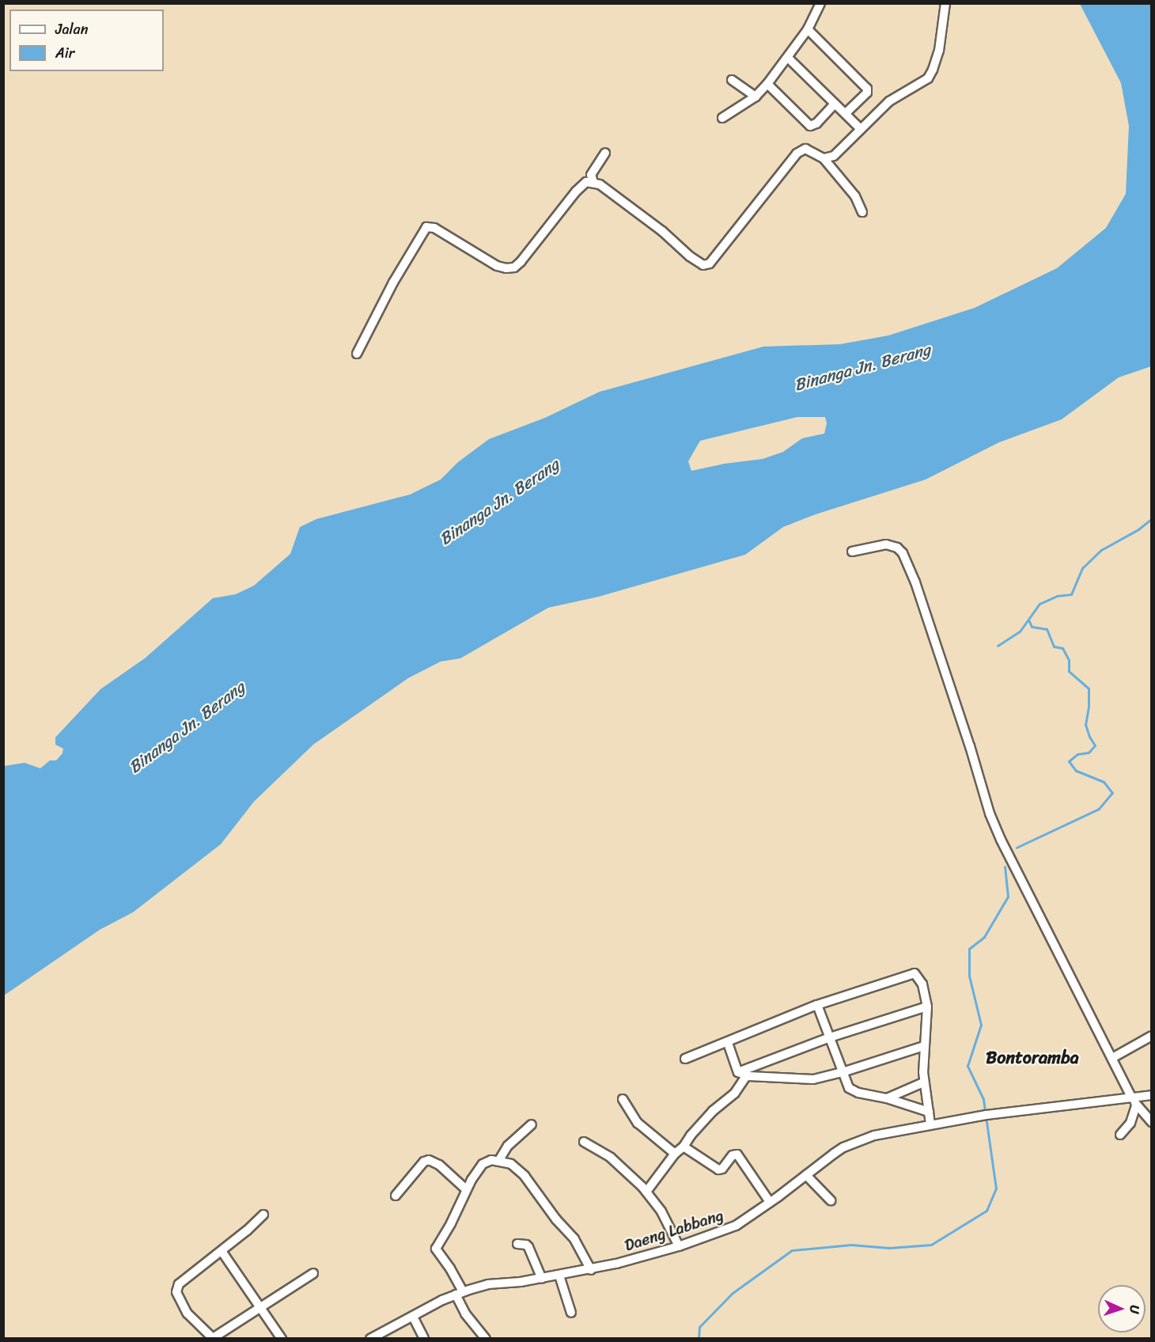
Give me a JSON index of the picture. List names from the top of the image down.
{
  "streets": {
    "street": ["Daeng Labbang"]
  },
  "districts": ["Bontoramba"],
  "water": ["Binanga Jn. Berang"],
  "legend": ["Jalan", "Air"],
  "north": "right"
}
